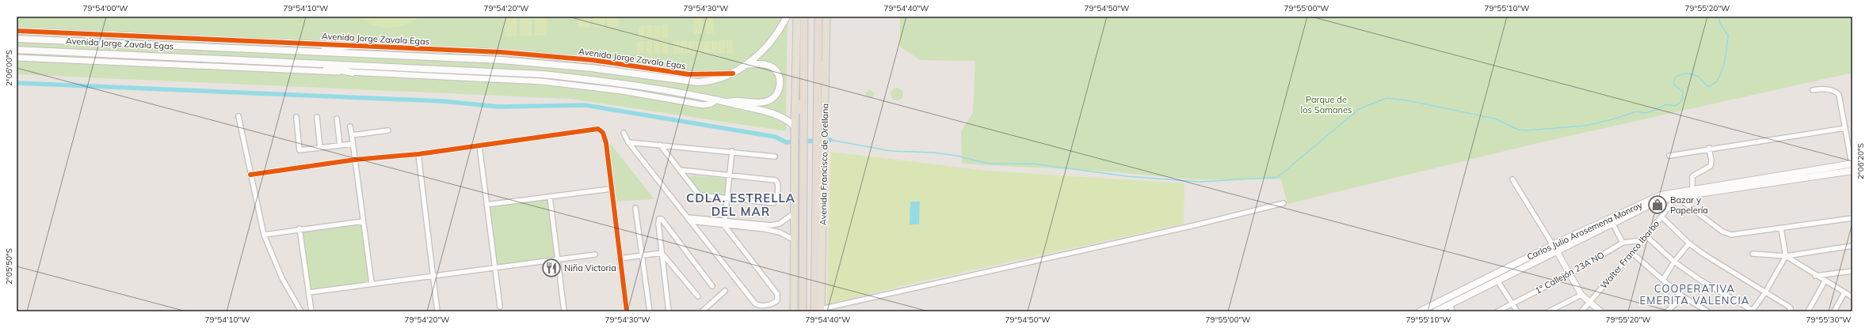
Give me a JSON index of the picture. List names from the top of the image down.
{
  "streets": {
    "highway": ["Avenida Francisco de Orellana"],
    "main road": ["Avenida Jorge Zavala Egas", "Carlos Julio Arosemena Monroy"],
    "street": ["Walter Franco Ibarbo", "1° Callejón 23A NO"]
  },
  "crossings": [
    ["Carlos Julio Arosemena Monroy", "Walter Franco Ibarbo"],
    ["Walter Franco Ibarbo", "1° Callejón 23A NO"]
  ],
  "districts": ["CDLA. ESTRELLA DEL MAR", "COOPERATIVA EMERITA VALENCIA"],
  "parks": ["Parque de los Samanes"],
  "places": {
    "shop": ["Bazar y Papelería"],
    "restaurant": ["Niña Victoria"]
  },
  "coordinates": [
    "79°54'00\"W",
    "79°54'10\"W",
    "79°54'20\"W",
    "79°54'30\"W",
    "79°54'40\"W",
    "79°54'50\"W",
    "79°55'00\"W",
    "79°55'10\"W",
    "79°55'20\"W",
    "2°06'00\"S",
    "2°06'20\"S",
    "2°05'50\"S",
    "79°55'30\"W"
  ]
}
